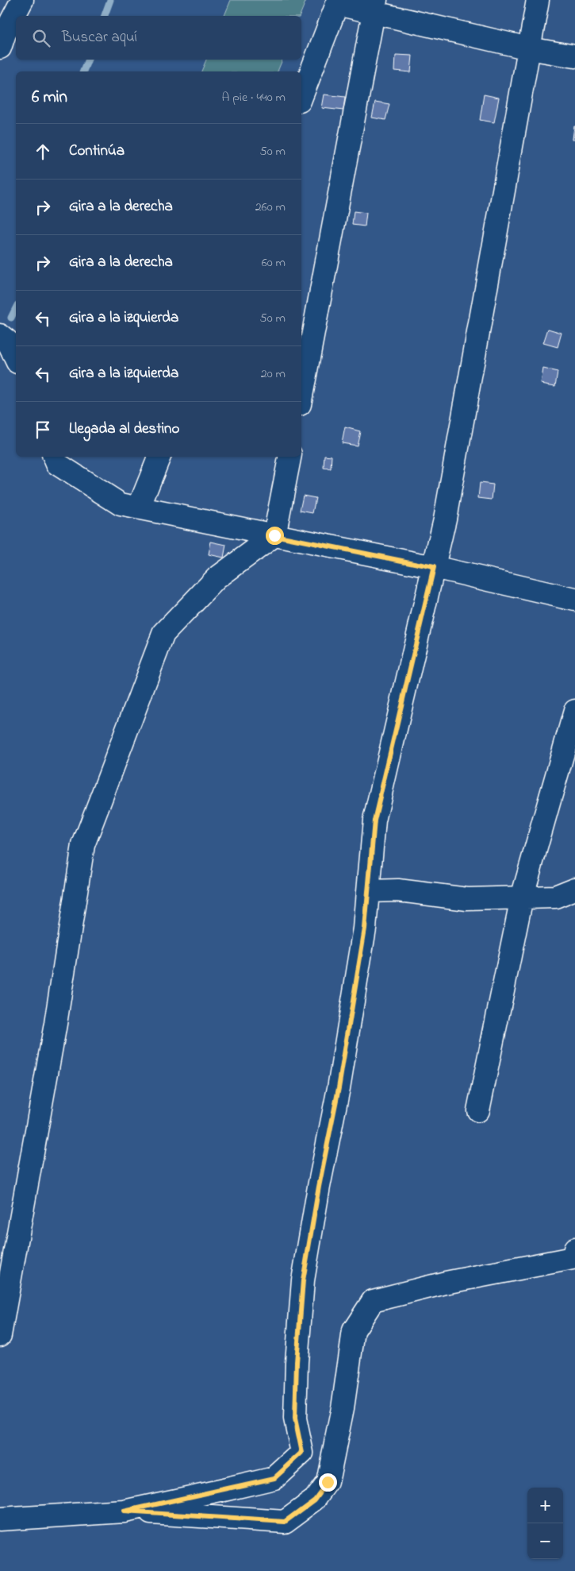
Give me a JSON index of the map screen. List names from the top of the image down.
{
  "page": {
    "search": "Buscar aquí",
    "heading": ["6 min", "A pie · 440 m"],
    "list": [
      ["Continúa", "50 m"],
      ["Gira a la derecha", "260 m"],
      ["Gira a la derecha", "60 m"],
      ["Gira a la izquierda", "50 m"],
      ["Gira a la izquierda", "20 m"],
      "Llegada al destino"
    ],
    "map_buttons": ["+", "−"]
  }
}
